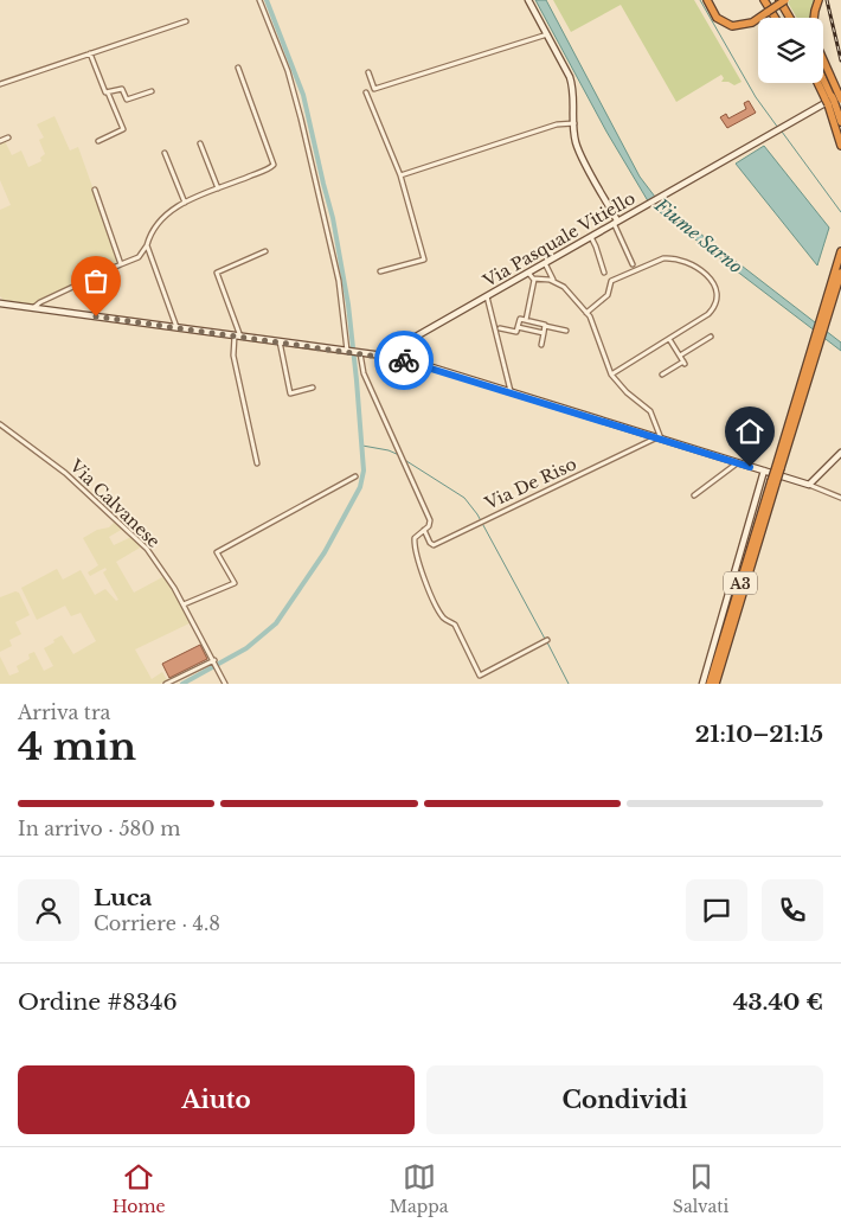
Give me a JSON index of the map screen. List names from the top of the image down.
{
  "streets": {
    "highway": ["A3"],
    "street": ["Via Pasquale Vitiello", "Via De Riso", "Via Calvanese"]
  },
  "water": ["Fiume Sarno"],
  "page": {
    "heading": ["4 min", "Arriva tra", "21:10–21:15"],
    "panel": [
      "Luca",
      "Corriere · 4.8",
      "Ordine #8346",
      "43.40 €"
    ],
    "bar": "In arrivo · 580 m",
    "buttons": ["Aiuto", "Condividi"],
    "tabs": ["Home", "Mappa", "Salvati"]
  }
}
